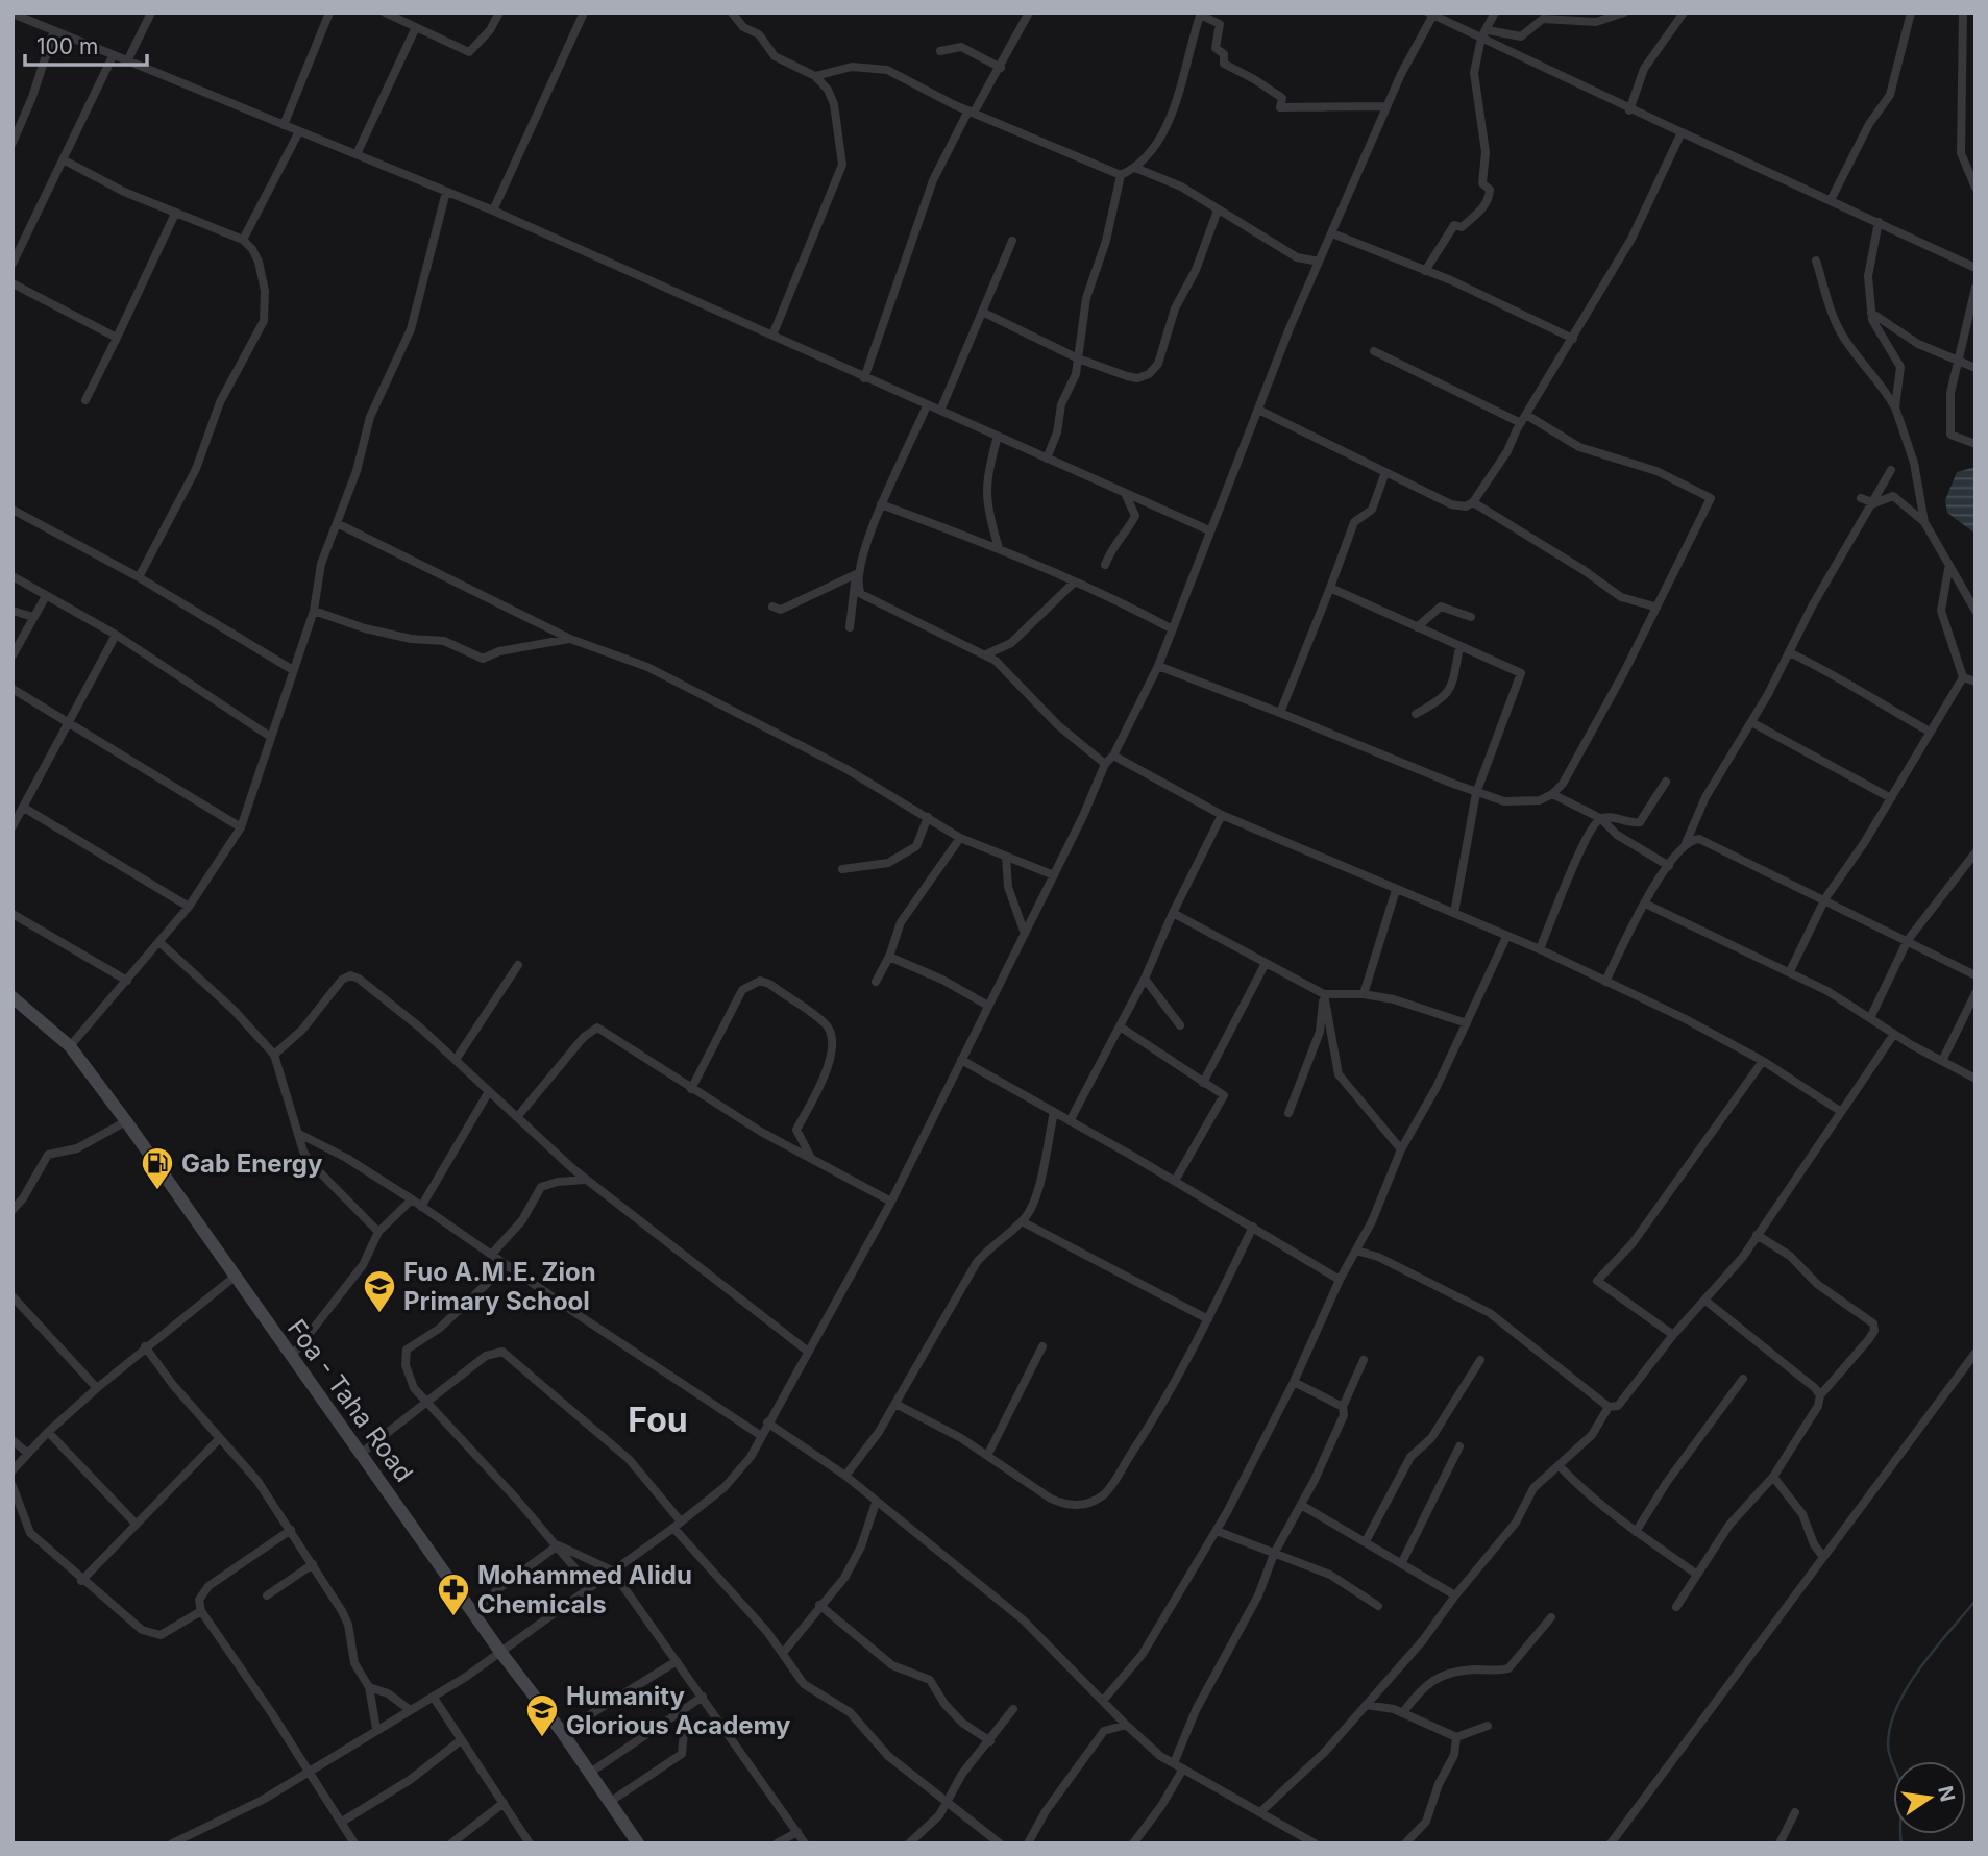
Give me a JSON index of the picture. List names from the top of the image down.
{
  "streets": {
    "street": ["Foa - Taha Road"]
  },
  "districts": ["Fou"],
  "places": {
    "fuel station": ["Gab Energy"],
    "school or university": ["Fuo A.M.E. Zion Primary School", "Humanity Glorious Academy"],
    "pharmacy": ["Mohammed Alidu Chemicals"]
  },
  "scale_bar": "100 m",
  "north": "right"
}
